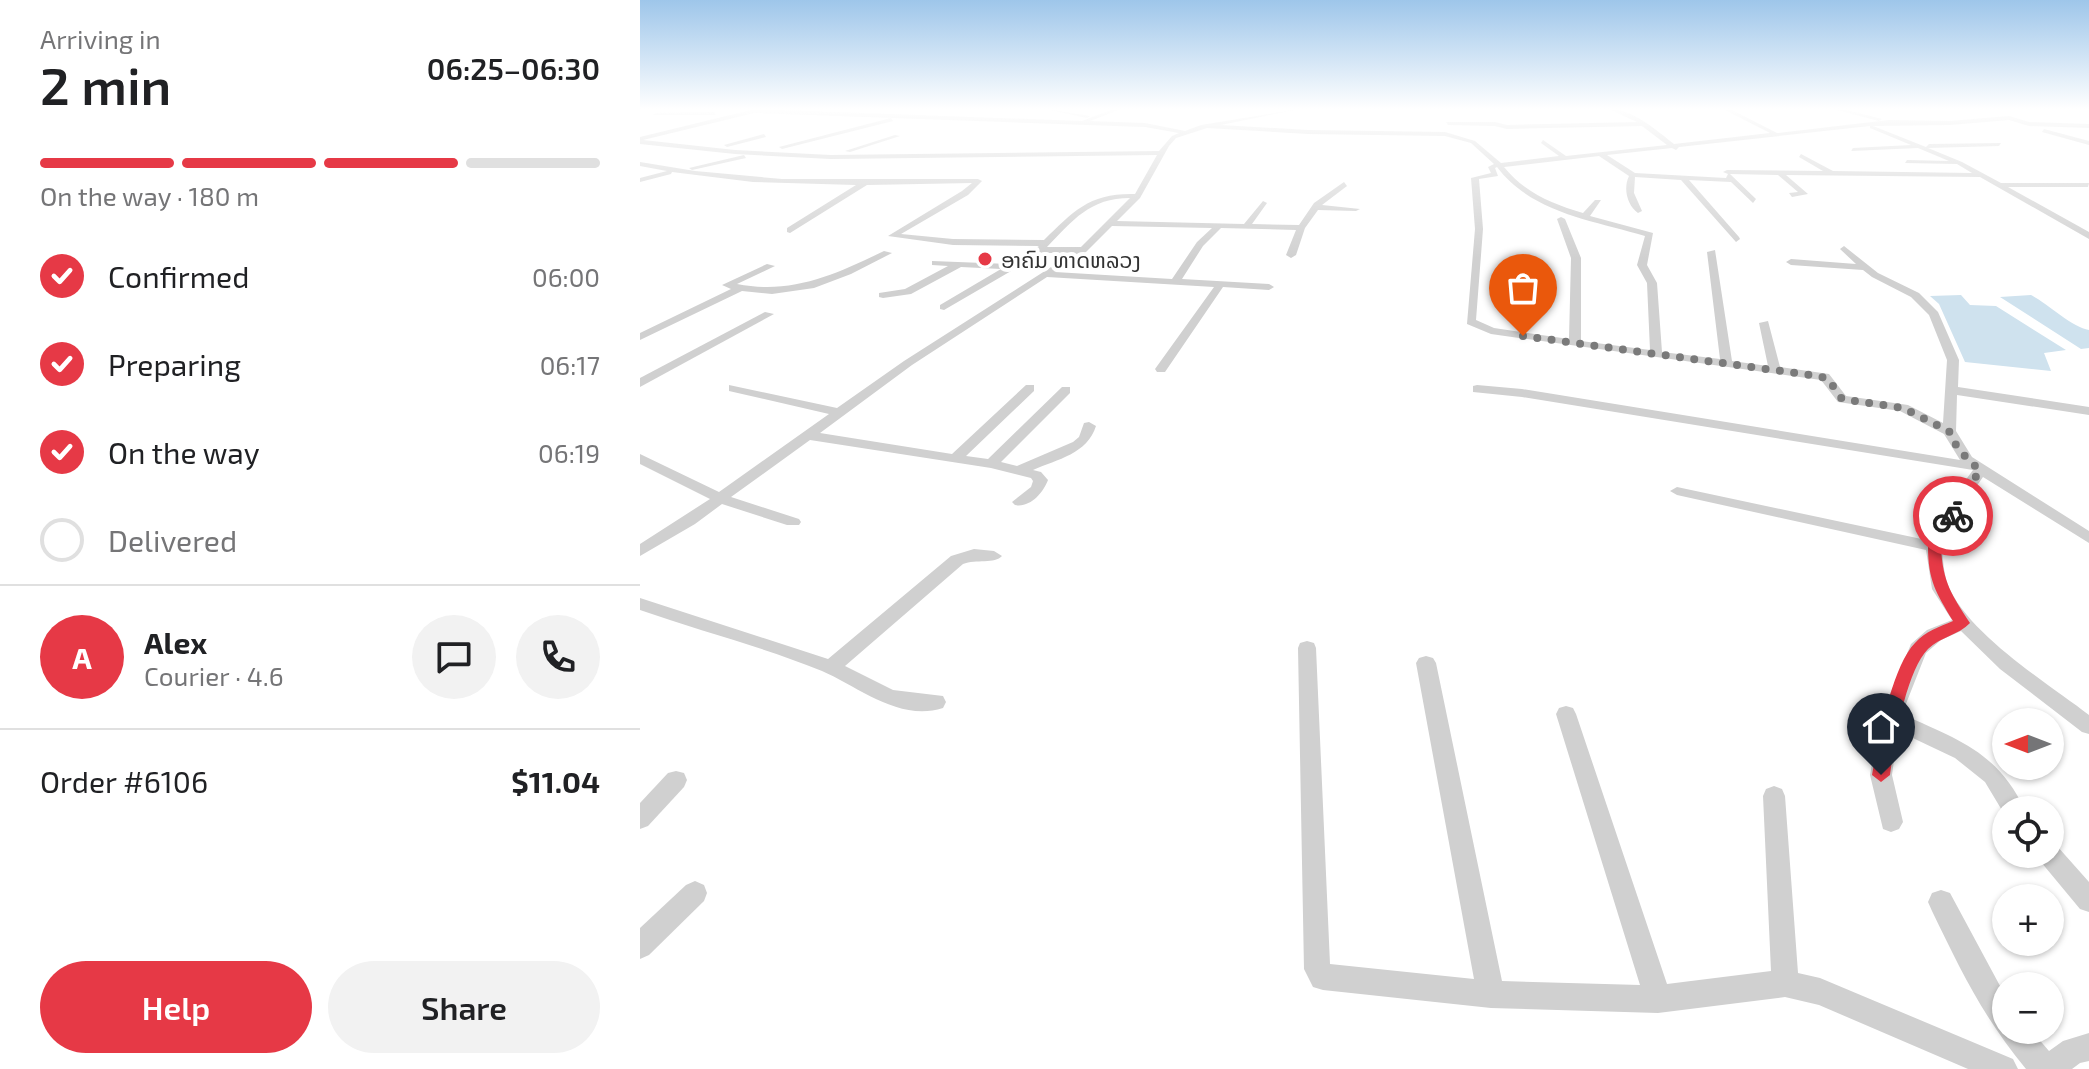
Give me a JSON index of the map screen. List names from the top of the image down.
{
  "places": ["ອາຄົມ ທາດຫລວງ"],
  "north": "left",
  "page": {
    "heading": ["2 min", "Arriving in", "06:25–06:30"],
    "panel": [
      "Alex",
      "Courier · 4.6",
      "Order #6106",
      "$11.04"
    ],
    "bar": "On the way · 180 m",
    "list": [
      ["Confirmed", "06:00"],
      ["Preparing", "06:17"],
      ["On the way", "06:19"],
      "Delivered"
    ],
    "round": "A",
    "map_buttons": ["+", "−"],
    "buttons": ["Help", "Share"]
  }
}
